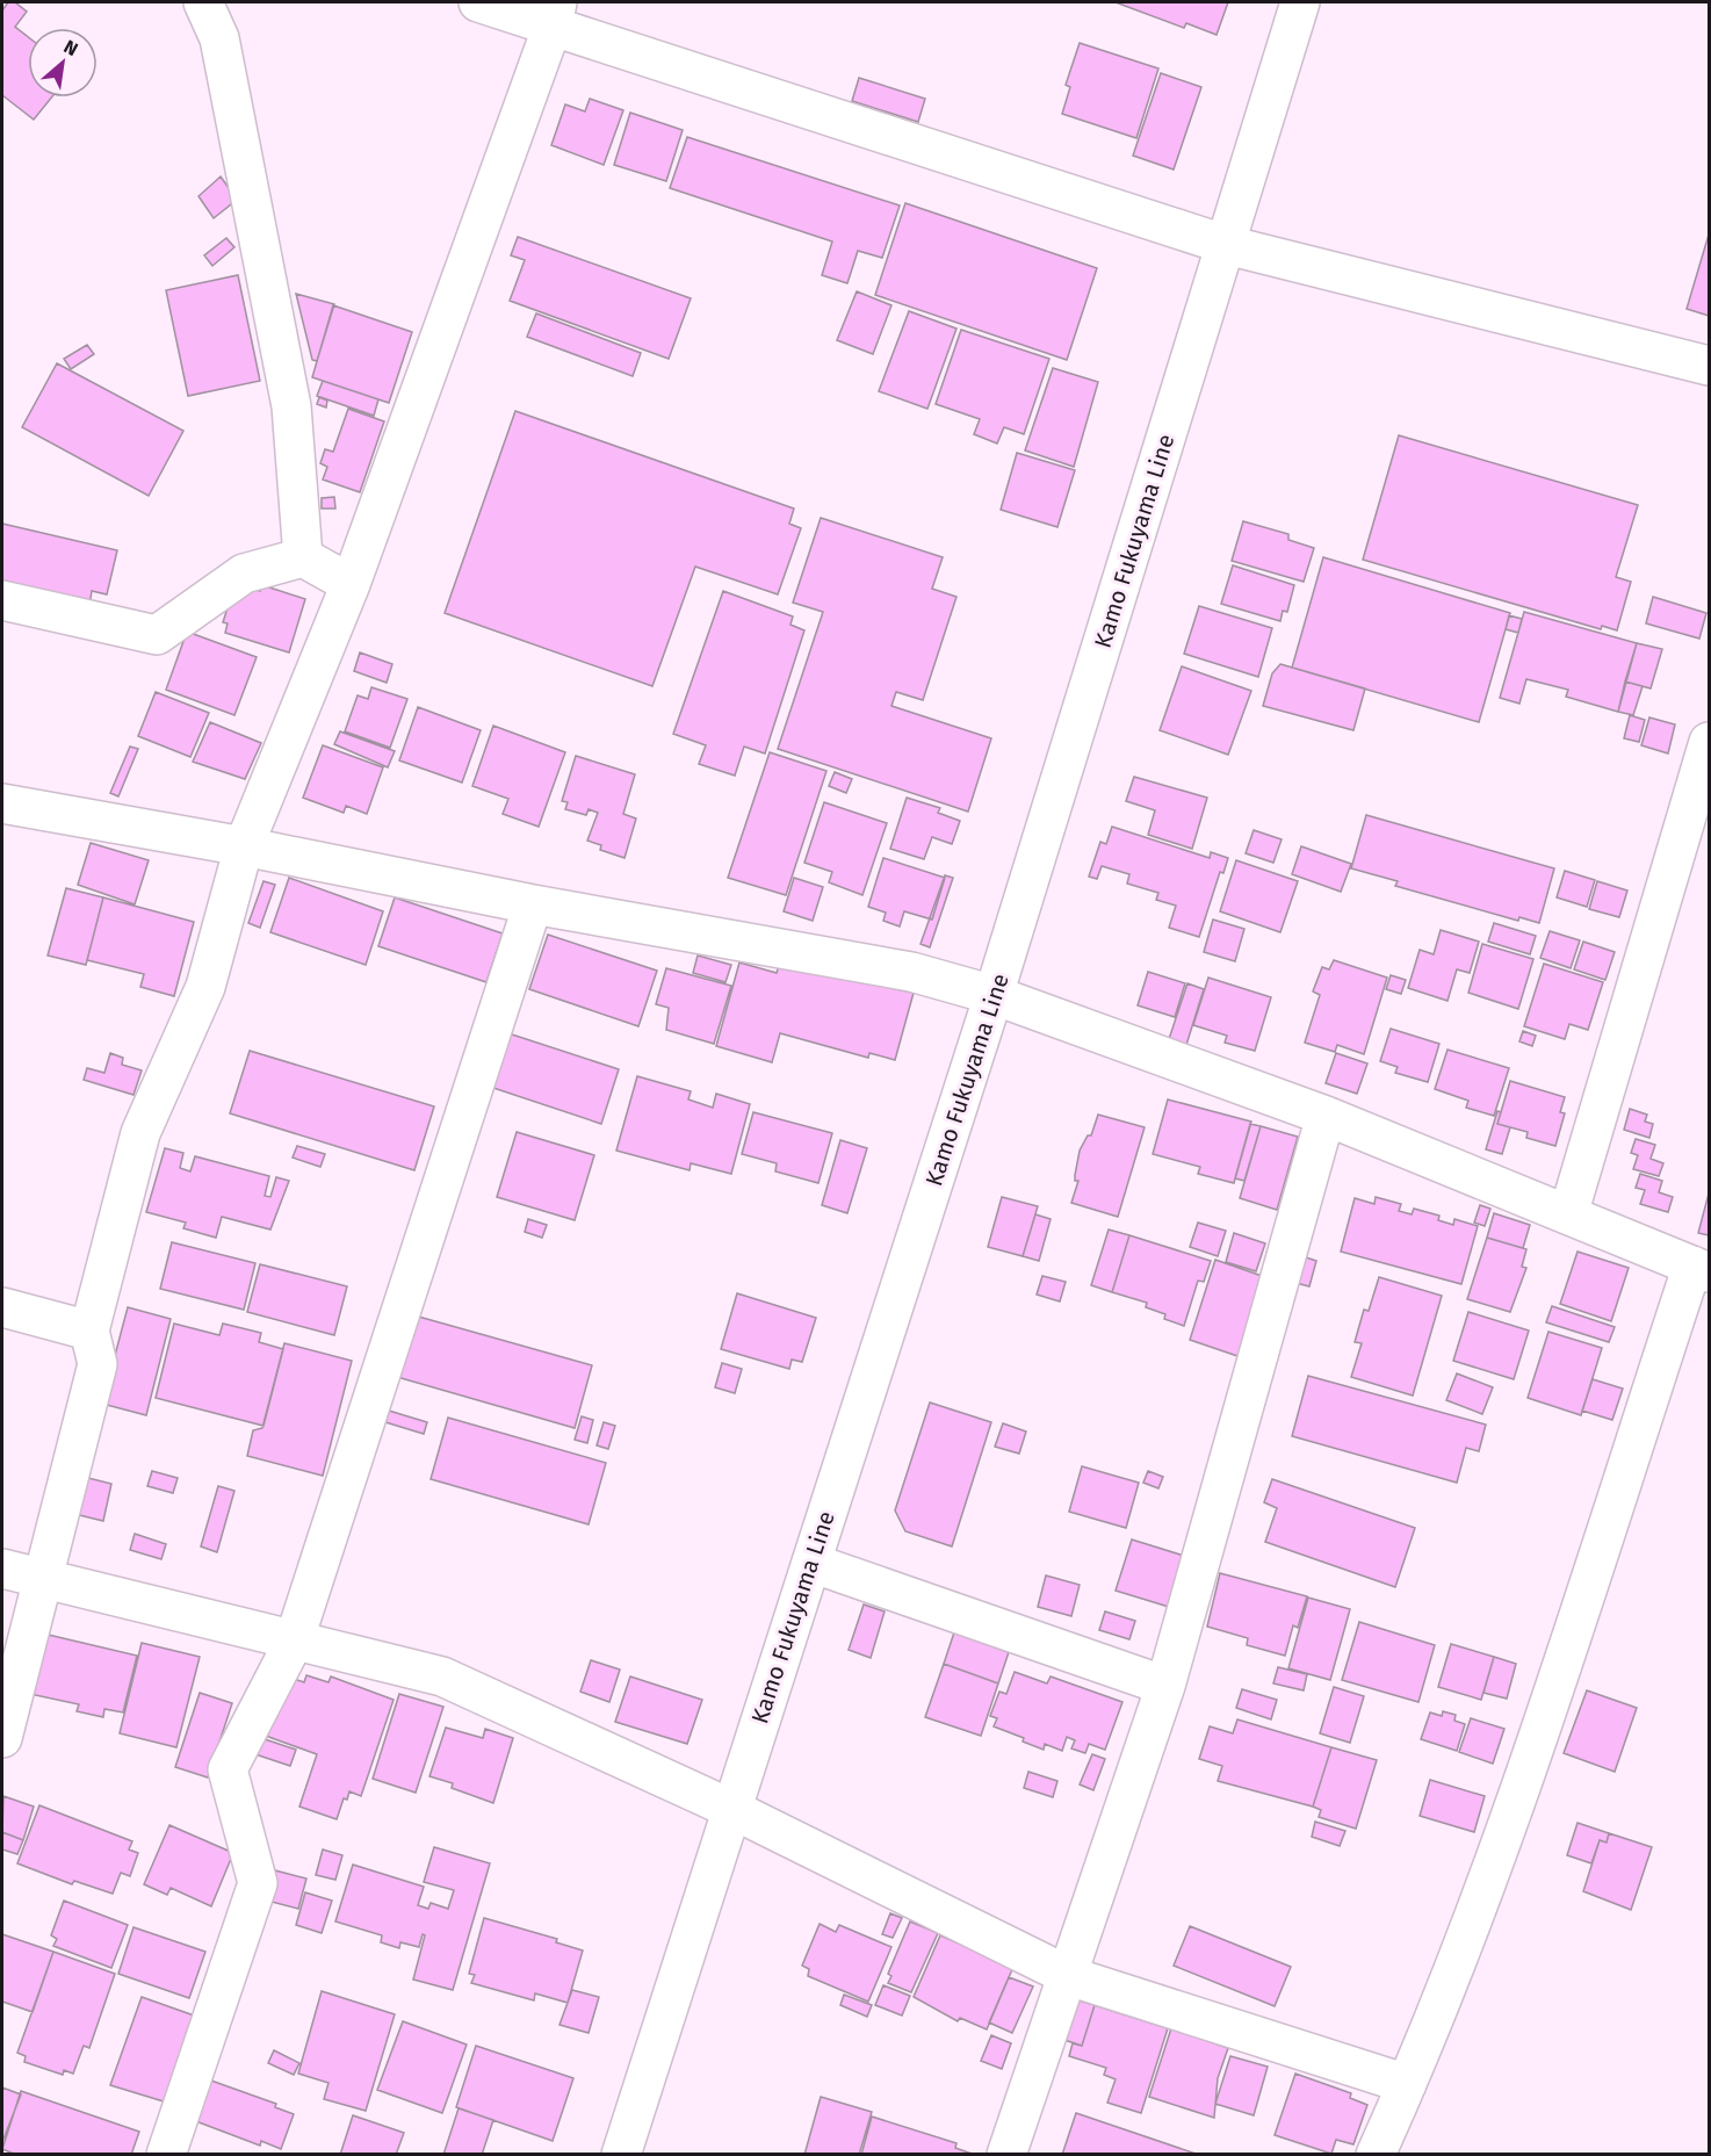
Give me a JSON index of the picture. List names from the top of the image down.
{
  "streets": {
    "street": ["Kamo Fukuyama Line"]
  },
  "north": "top right"
}
